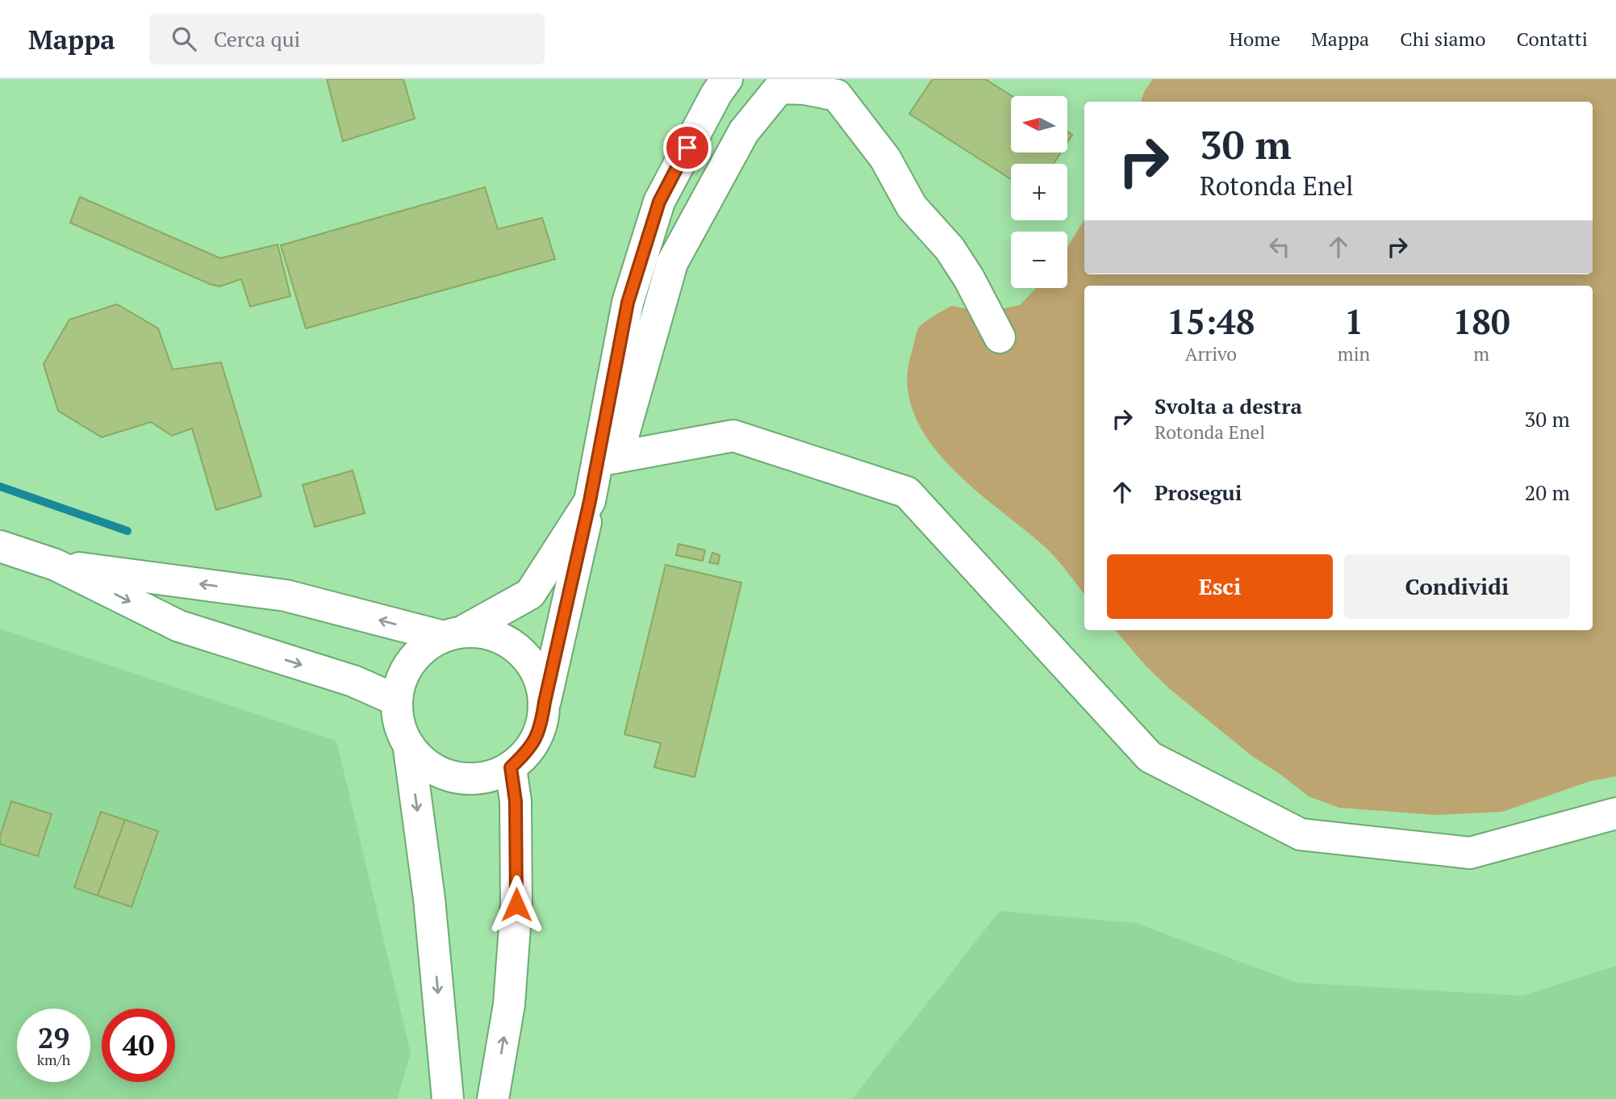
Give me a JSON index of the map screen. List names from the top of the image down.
{
  "north": "left",
  "page": {
    "header": "Mappa",
    "search": "Cerca qui",
    "nav": [
      "Home",
      "Mappa",
      "Chi siamo",
      "Contatti"
    ],
    "map_buttons": ["+", "−"],
    "turn": ["30 m", "Rotonda Enel"],
    "eta": [
      "15:48",
      "Arrivo",
      "1",
      "min",
      "180",
      "m"
    ],
    "list": [
      {
        "name": "Svolta a destra",
        "note": "Rotonda Enel",
        "value": "30 m"
      },
      {
        "name": "Prosegui",
        "value": "20 m"
      }
    ],
    "buttons": ["Esci", "Condividi"],
    "speed": "29 km/h",
    "limit": "40"
  }
}
